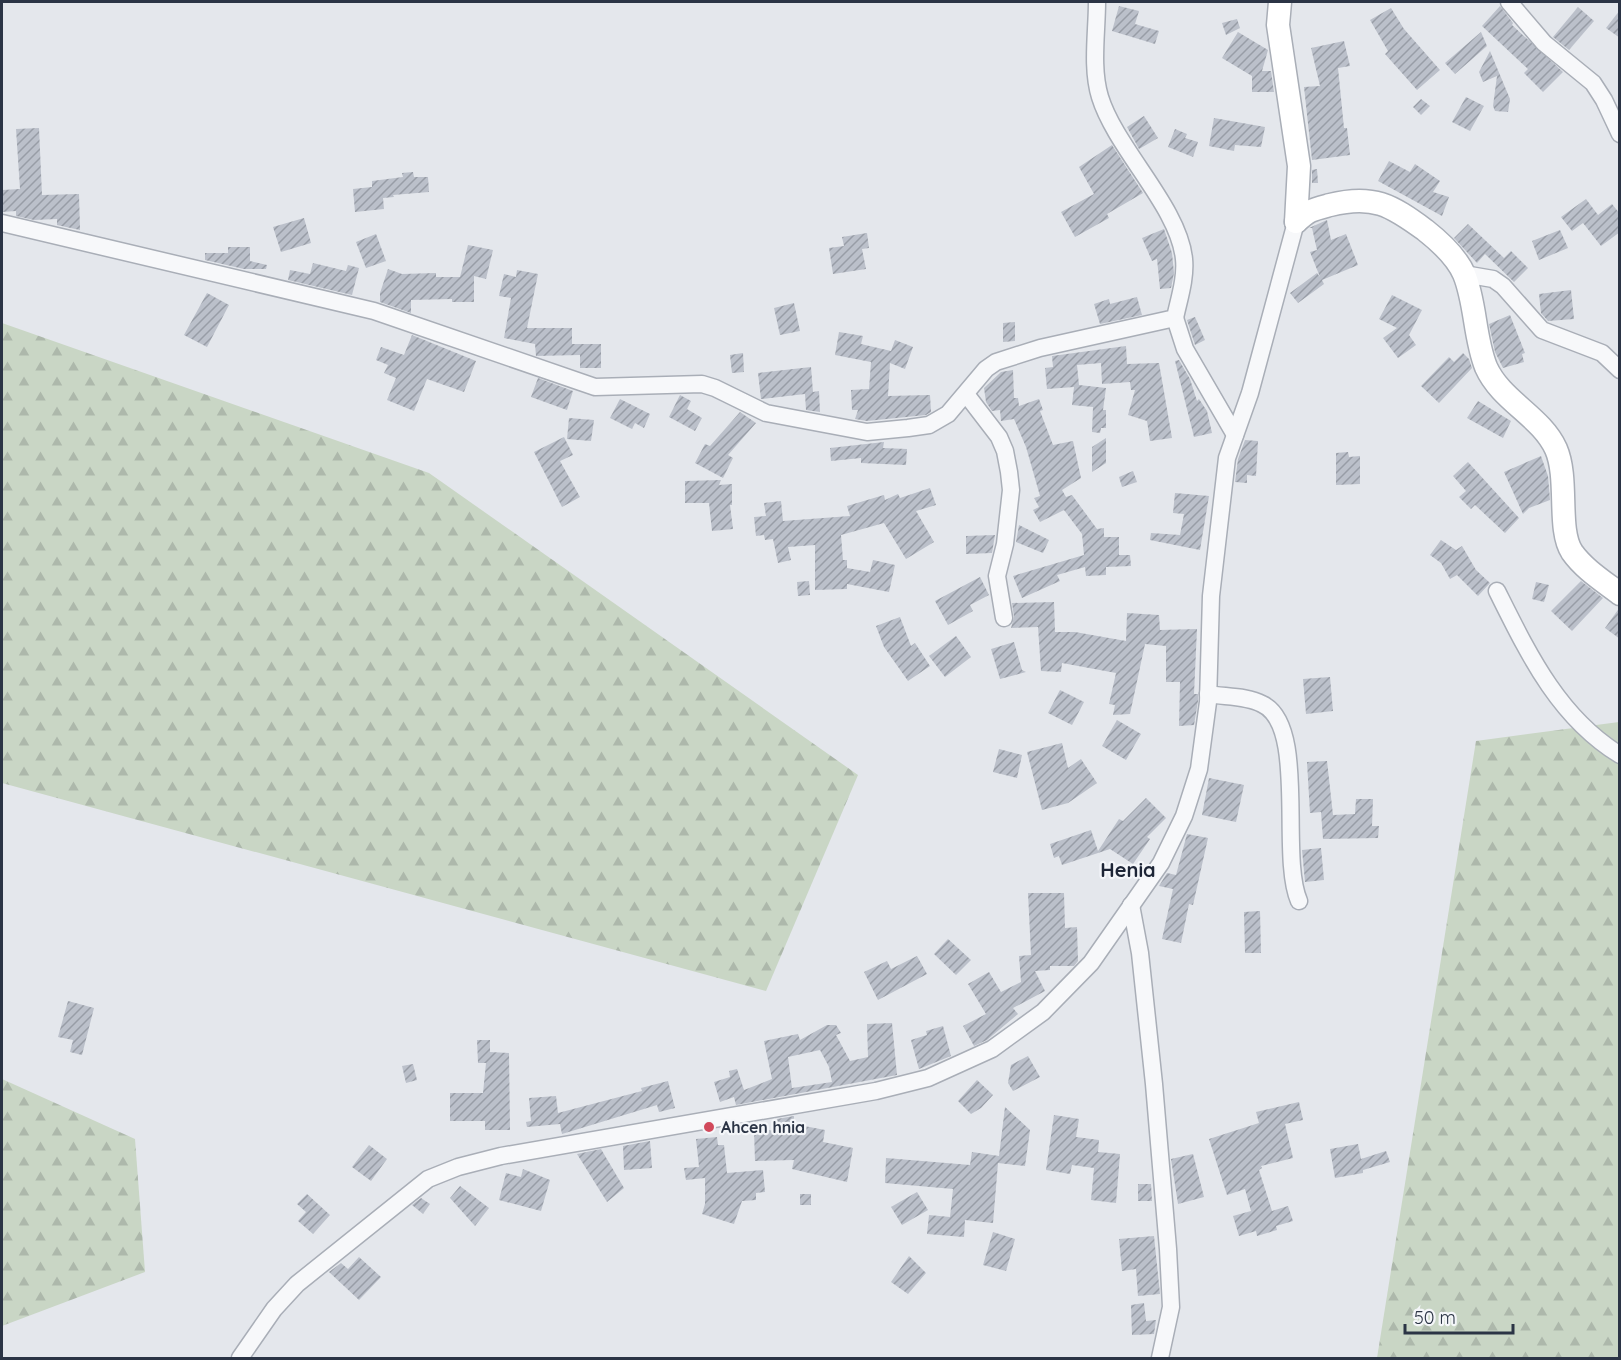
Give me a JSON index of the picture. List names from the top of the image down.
{
  "districts": ["Henia"],
  "places": ["Ahcen hnia"],
  "scale_bar": "50 m"
}
